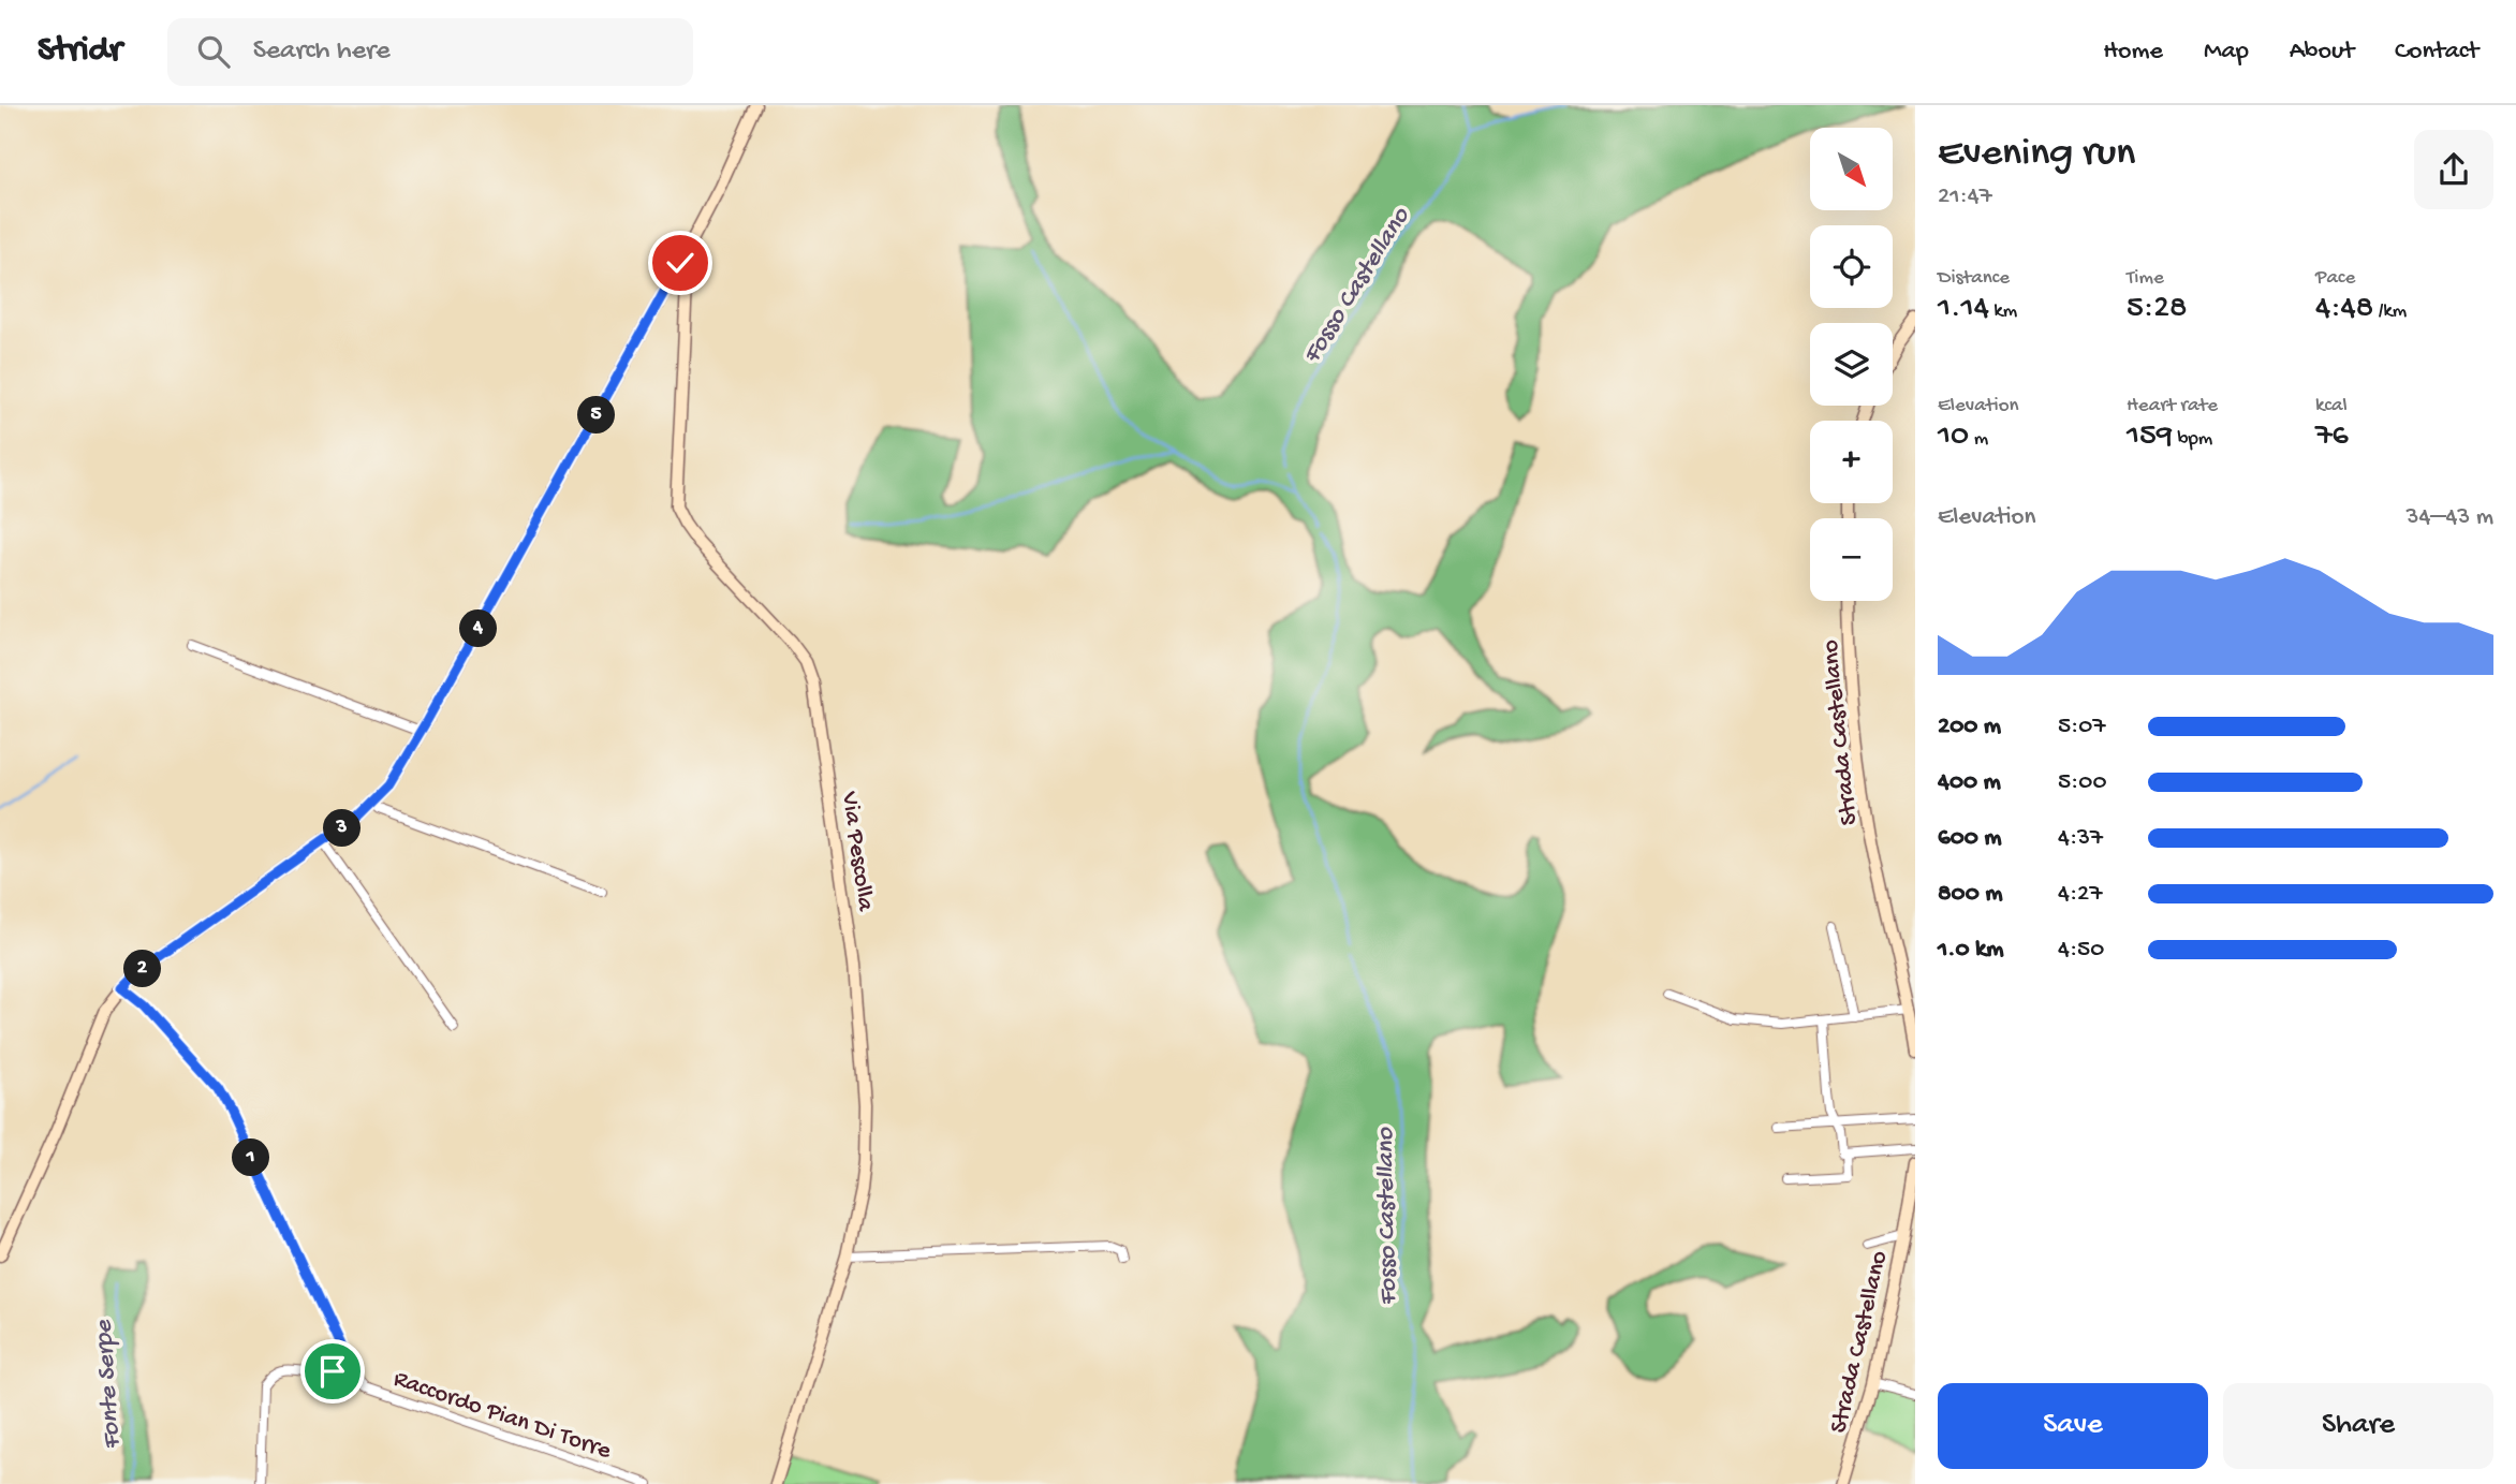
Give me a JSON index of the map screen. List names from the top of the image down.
{
  "streets": {
    "street": ["Strada Castellano", "Via Pescolla", "Raccordo Pian Di Torre"]
  },
  "water": ["Fosso Castellano", "Fonte Serpe"],
  "north": "bottom right",
  "page": {
    "header": "Stridr",
    "search": "Search here",
    "nav": [
      "Home",
      "Map",
      "About",
      "Contact"
    ],
    "heading": ["Evening run", "21:47"],
    "map_buttons": ["+", "−"],
    "stats": [
      ["Distance", "1.14 km"],
      ["Time", "5:28"],
      ["Pace", "4:48 /km"],
      ["Elevation", "10 m"],
      ["Heart rate", "159 bpm"],
      ["kcal", "76"]
    ],
    "pins": [
      "5",
      "4",
      "3",
      "2",
      "1"
    ],
    "chart": ["Elevation", "34–43 m"],
    "list": [
      {
        "name": "200 m",
        "note": "5:07"
      },
      {
        "name": "400 m",
        "note": "5:00"
      },
      {
        "name": "600 m",
        "note": "4:37"
      },
      {
        "name": "800 m",
        "note": "4:27"
      },
      {
        "name": "1.0 km",
        "note": "4:50"
      }
    ],
    "buttons": ["Save", "Share"]
  }
}
